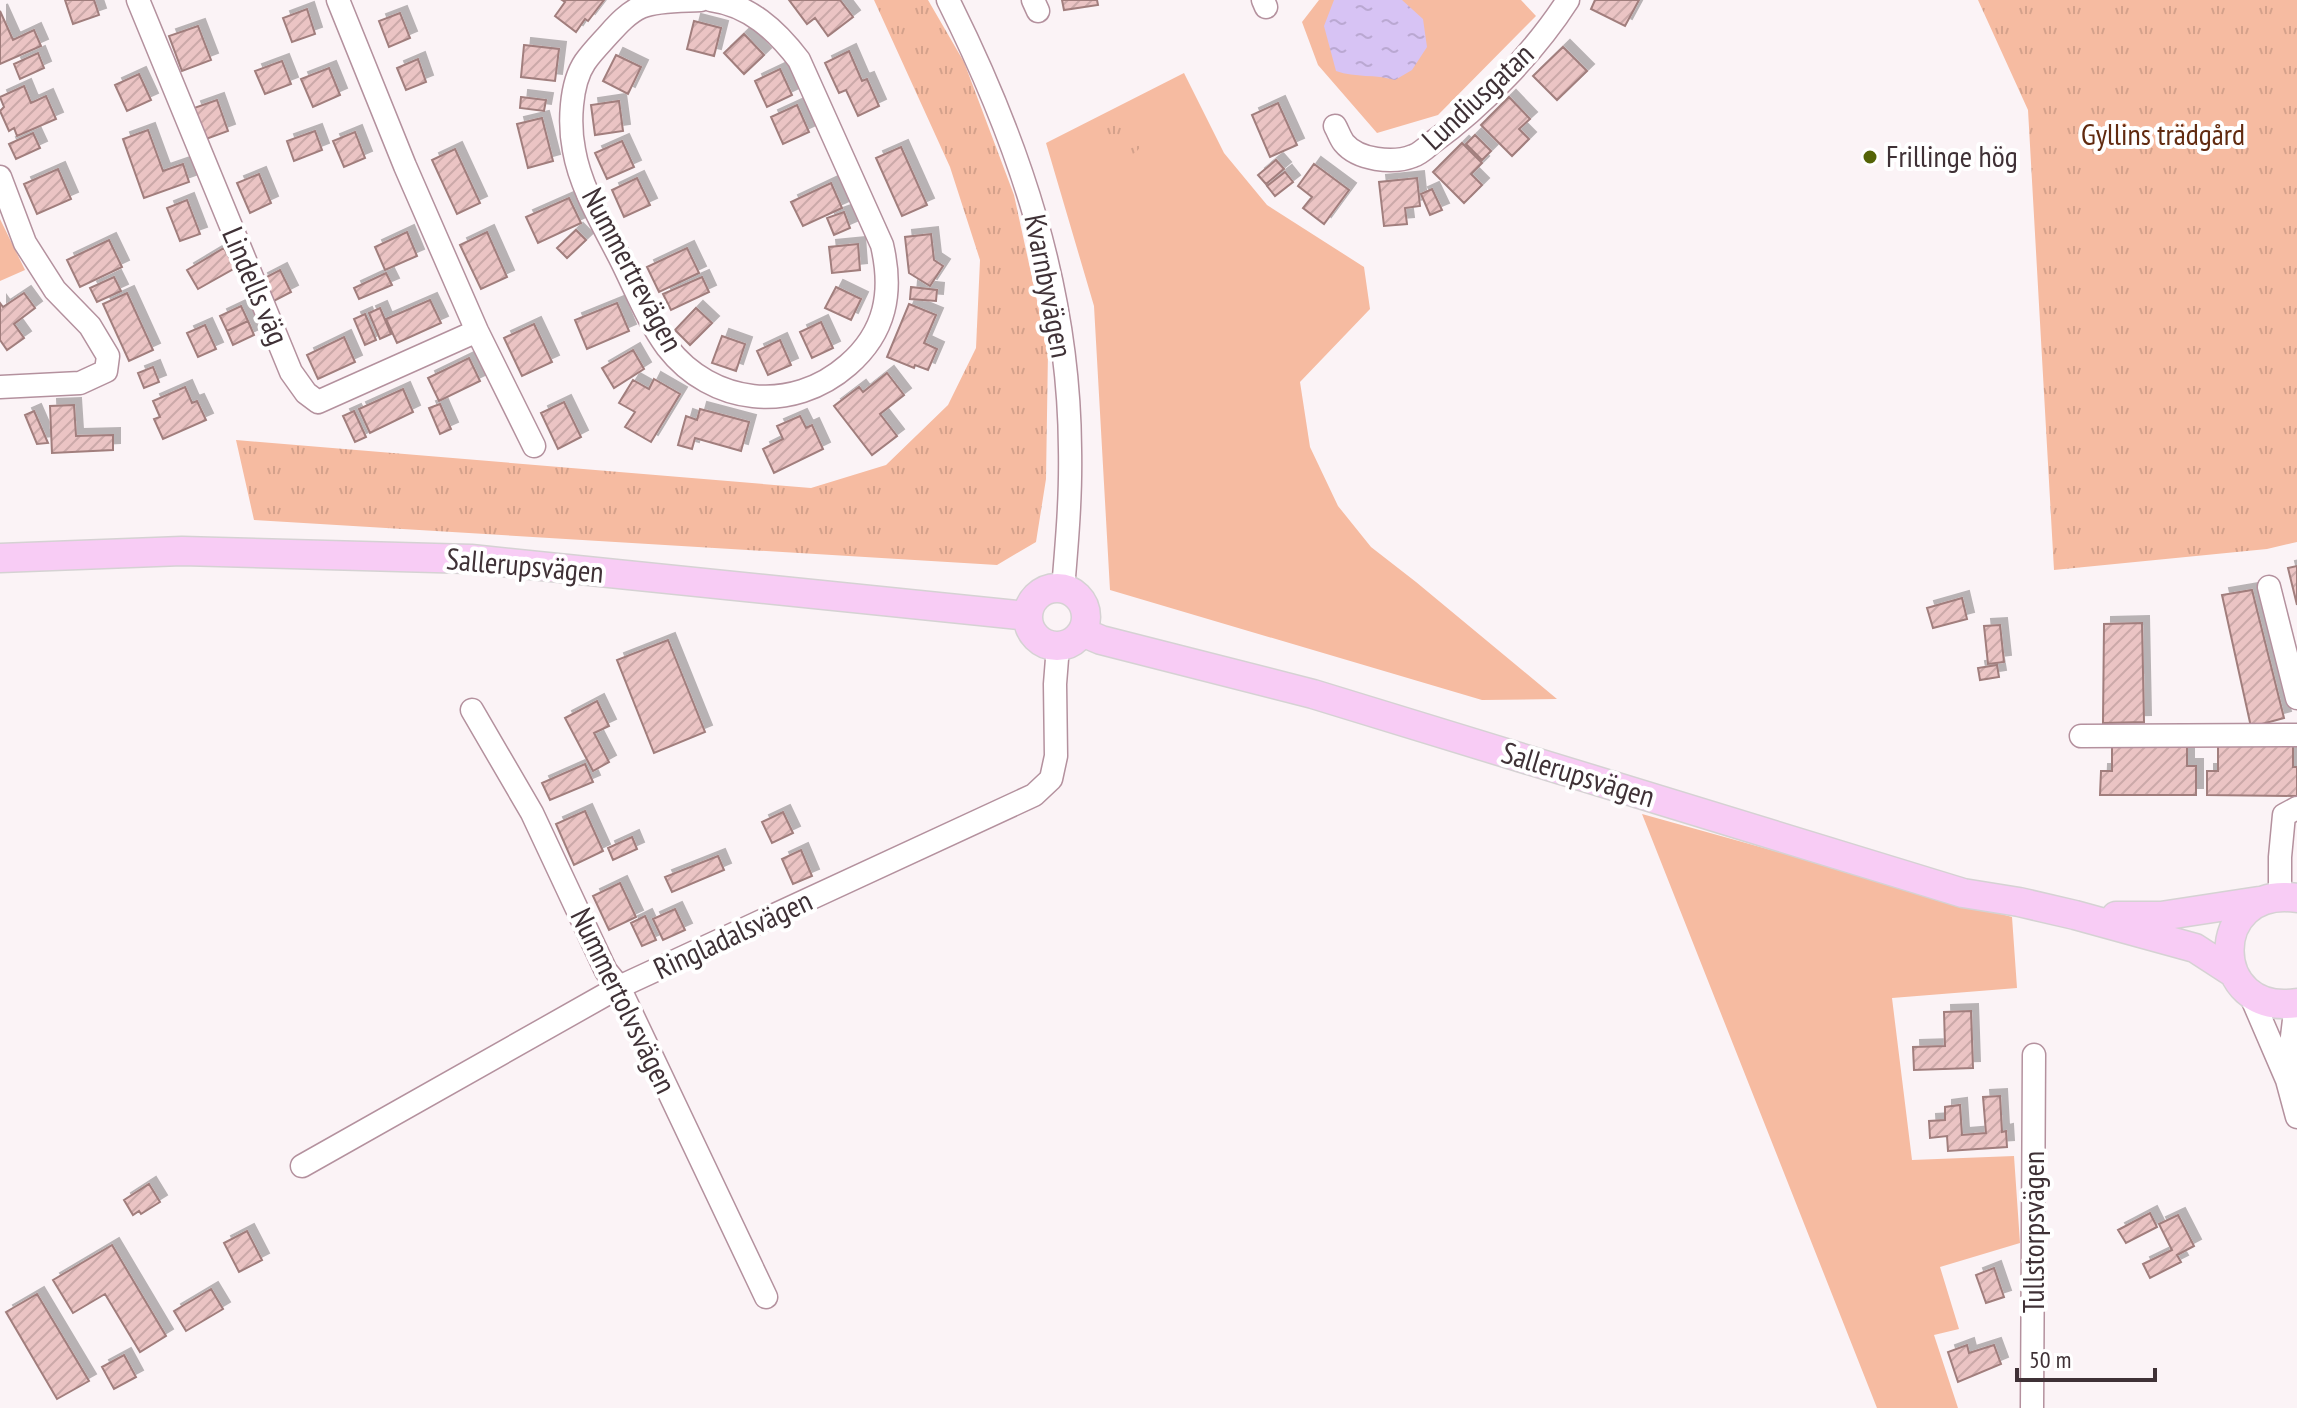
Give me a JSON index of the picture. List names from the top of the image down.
{
  "streets": {
    "main road": ["Sallerupsvägen"],
    "street": [
      "Lundiusgatan",
      "Nummertrevägen",
      "Lindells väg",
      "Kvarnbyvägen",
      "Ringladalsvägen",
      "Nummertolvsvägen",
      "Tullstorpsvägen"
    ]
  },
  "crossings": [
    ["Kvarnbyvägen", "Sallerupsvägen"],
    ["Kvarnbyvägen", "Ringladalsvägen"],
    ["Sallerupsvägen", "Ringladalsvägen"],
    ["Ringladalsvägen", "Nummertolvsvägen"]
  ],
  "parks": ["Gyllins trädgård"],
  "places": ["Frillinge hög"],
  "scale_bar": "50 m"
}
